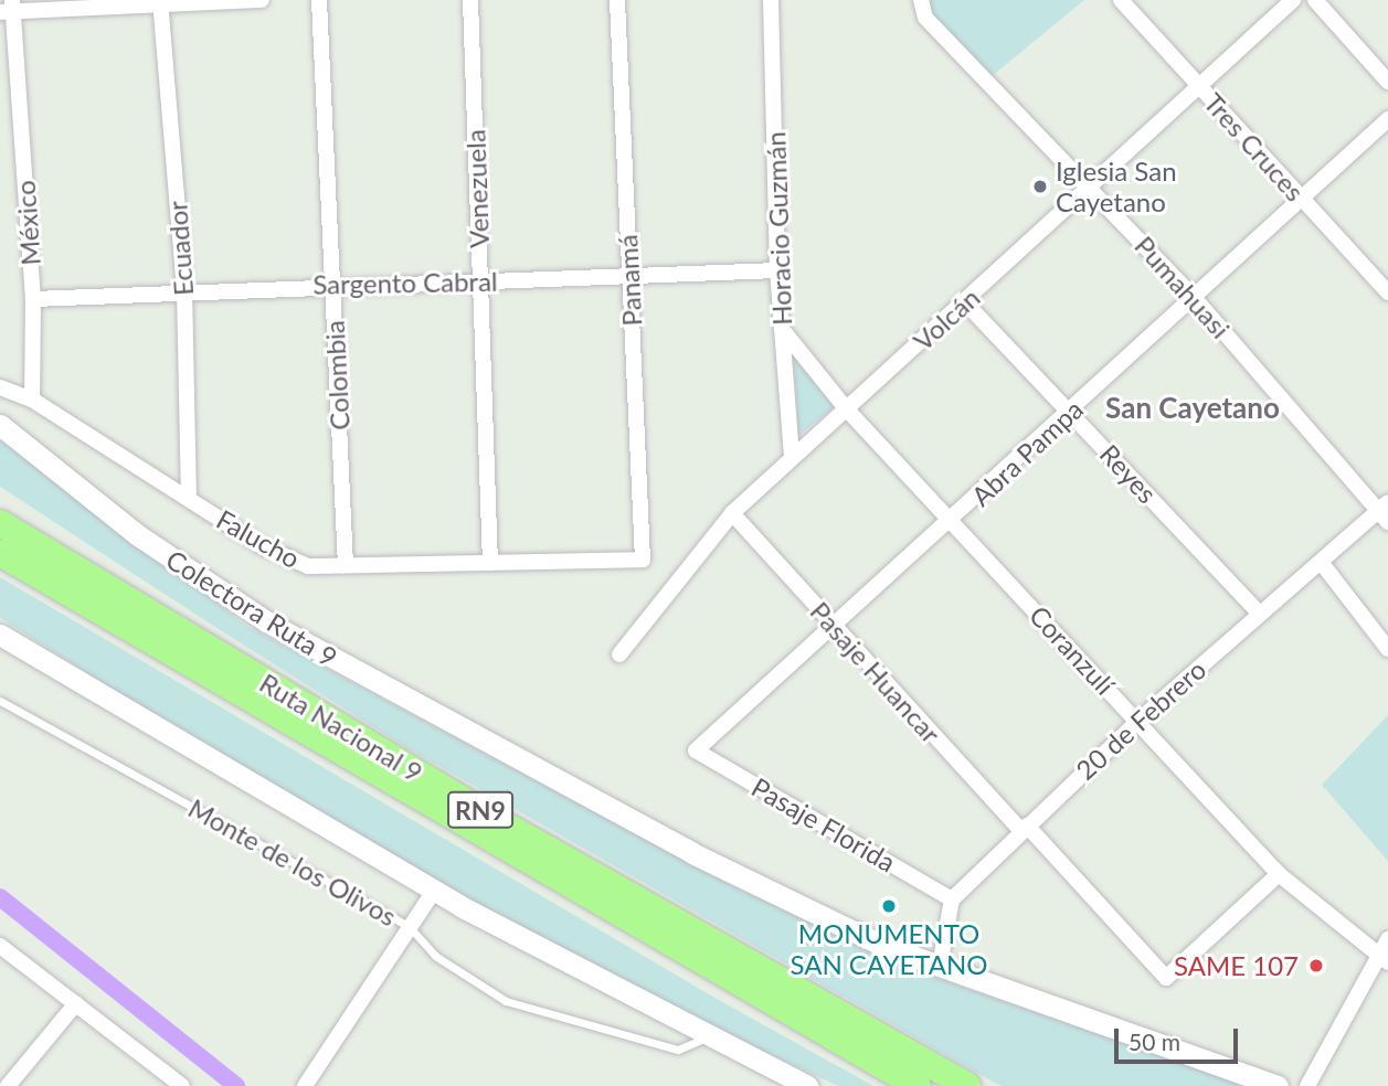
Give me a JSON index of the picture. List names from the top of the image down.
{
  "streets": {
    "highway": ["Ruta Nacional 9", "RN9"],
    "street": [
      "Tres Cruces",
      "Venezuela",
      "México",
      "Horacio Guzmán",
      "Ecuador",
      "Panamá",
      "Sargento Cabral",
      "Pumahuasi",
      "Volcán",
      "Colombia",
      "Abra Pampa",
      "Reyes",
      "Falucho",
      "Colectora Ruta 9",
      "Coranzulí",
      "Pasaje Huancar",
      "20 de Febrero",
      "Pasaje Florida"
    ],
    "lane": ["Monte de los Olivos"]
  },
  "crossings": [
    ["Tres Cruces", "Volcán"],
    ["Tres Cruces", "Abra Pampa"],
    ["Venezuela", "Sargento Cabral"],
    ["Venezuela", "Falucho"],
    ["México", "Sargento Cabral"],
    ["México", "Falucho"],
    ["Horacio Guzmán", "Sargento Cabral"],
    ["Horacio Guzmán", "Volcán"],
    ["Horacio Guzmán", "Coranzulí"],
    ["Ecuador", "Sargento Cabral"],
    ["Ecuador", "Falucho"],
    ["Panamá", "Sargento Cabral"],
    ["Panamá", "Falucho"],
    ["Sargento Cabral", "Colombia"],
    ["Pumahuasi", "Volcán"],
    ["Pumahuasi", "Abra Pampa"],
    ["Pumahuasi", "20 de Febrero"],
    ["Volcán", "Reyes"],
    ["Volcán", "Coranzulí"],
    ["Volcán", "Pasaje Huancar"],
    ["Colombia", "Falucho"],
    ["Abra Pampa", "Reyes"],
    ["Abra Pampa", "Coranzulí"],
    ["Abra Pampa", "Pasaje Huancar"],
    ["Abra Pampa", "Pasaje Florida"],
    ["Reyes", "20 de Febrero"],
    ["Coranzulí", "Pasaje Huancar"],
    ["Coranzulí", "20 de Febrero"],
    ["Pasaje Huancar", "20 de Febrero"],
    ["20 de Febrero", "Pasaje Florida"]
  ],
  "districts": ["San Cayetano"],
  "places": ["Iglesia San Cayetano", "MONUMENTO SAN CAYETANO", "SAME 107"],
  "scale_bar": "50 m"
}
